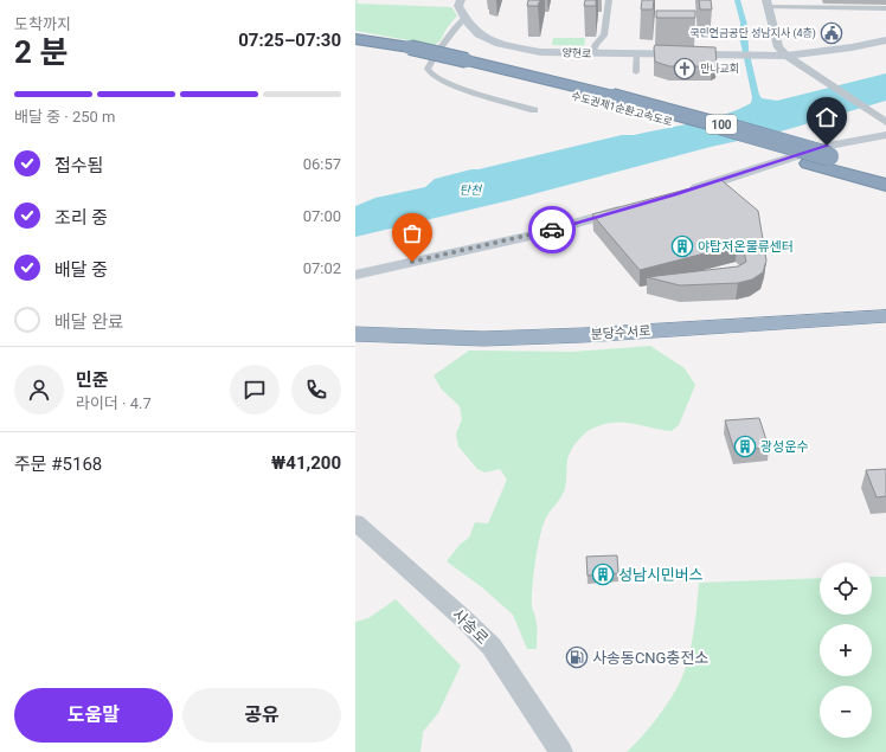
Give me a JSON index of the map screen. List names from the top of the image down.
{
  "streets": {
    "highway": ["수도권제1순환고속도로", "100", "분당수서로"],
    "main road": ["양현로"],
    "street": ["사송로"]
  },
  "water": ["탄천"],
  "places": {
    "public building": ["국민연금공단 성남지사 (4층)"],
    "church": ["만나교회"],
    "building": ["야탑저온물류센터", "광성운수", "성남시민버스"],
    "fuel station": ["사송동CNG충전소"]
  },
  "page": {
    "heading": ["2 분", "도착까지", "07:25–07:30"],
    "panel": [
      "민준",
      "라이더 · 4.7",
      "주문 #5168",
      "₩41,200"
    ],
    "bar": "배달 중 · 250 m",
    "list": [
      ["접수됨", "06:57"],
      ["조리 중", "07:00"],
      ["배달 중", "07:02"],
      "배달 완료"
    ],
    "map_buttons": ["+", "−"],
    "buttons": ["도움말", "공유"]
  }
}
